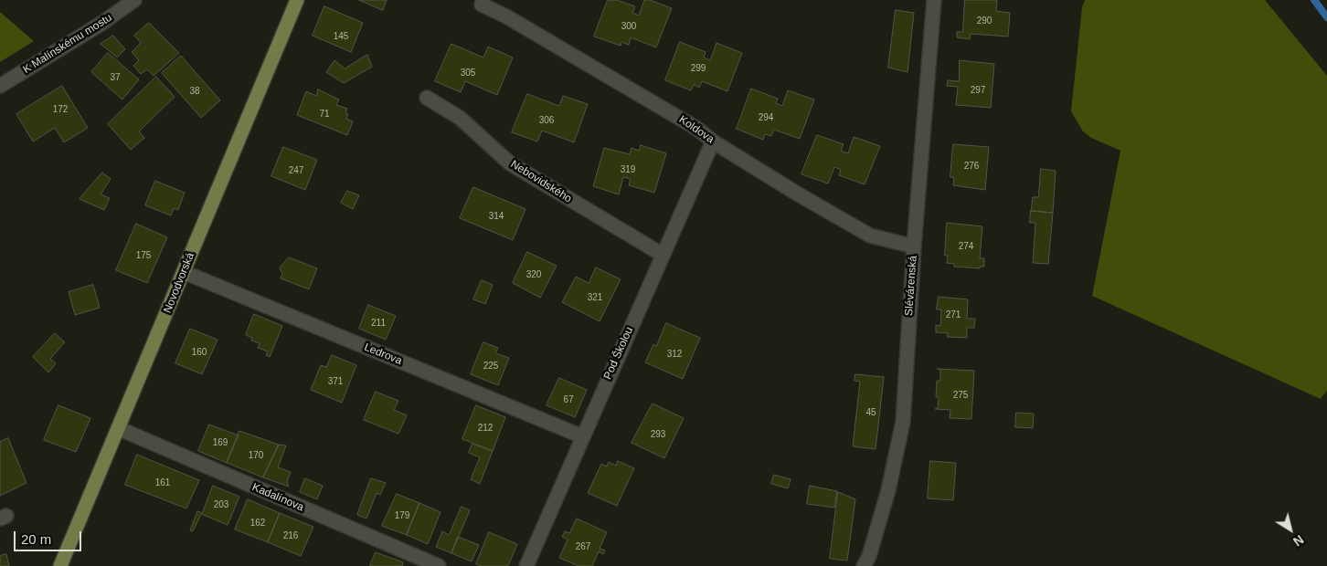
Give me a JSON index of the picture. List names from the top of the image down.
{
  "streets": {
    "main road": ["Novodvorská"],
    "street": [
      "K Malínskému mostu",
      "Koldova",
      "Nebovidského",
      "Slévárenská",
      "Pod Školou",
      "Ledrova",
      "Kadalínova"
    ]
  },
  "crossings": [
    ["Koldova", "Slévárenská"],
    ["Koldova", "Pod Školou"],
    ["Nebovidského", "Pod Školou"],
    ["Novodvorská", "Ledrova"],
    ["Novodvorská", "Kadalínova"],
    ["Pod Školou", "Ledrova"]
  ],
  "house_numbers": [
    "290",
    "300",
    "145",
    "299",
    "305",
    "37",
    "297",
    "38",
    "172",
    "71",
    "294",
    "306",
    "276",
    "319",
    "247",
    "314",
    "274",
    "175",
    "320",
    "321",
    "271",
    "211",
    "160",
    "312",
    "225",
    "371",
    "275",
    "67",
    "45",
    "212",
    "293",
    "169",
    "170",
    "161",
    "203",
    "179",
    "162",
    "216",
    "267"
  ],
  "scale_bar": "20 m",
  "north": "bottom right"
}
